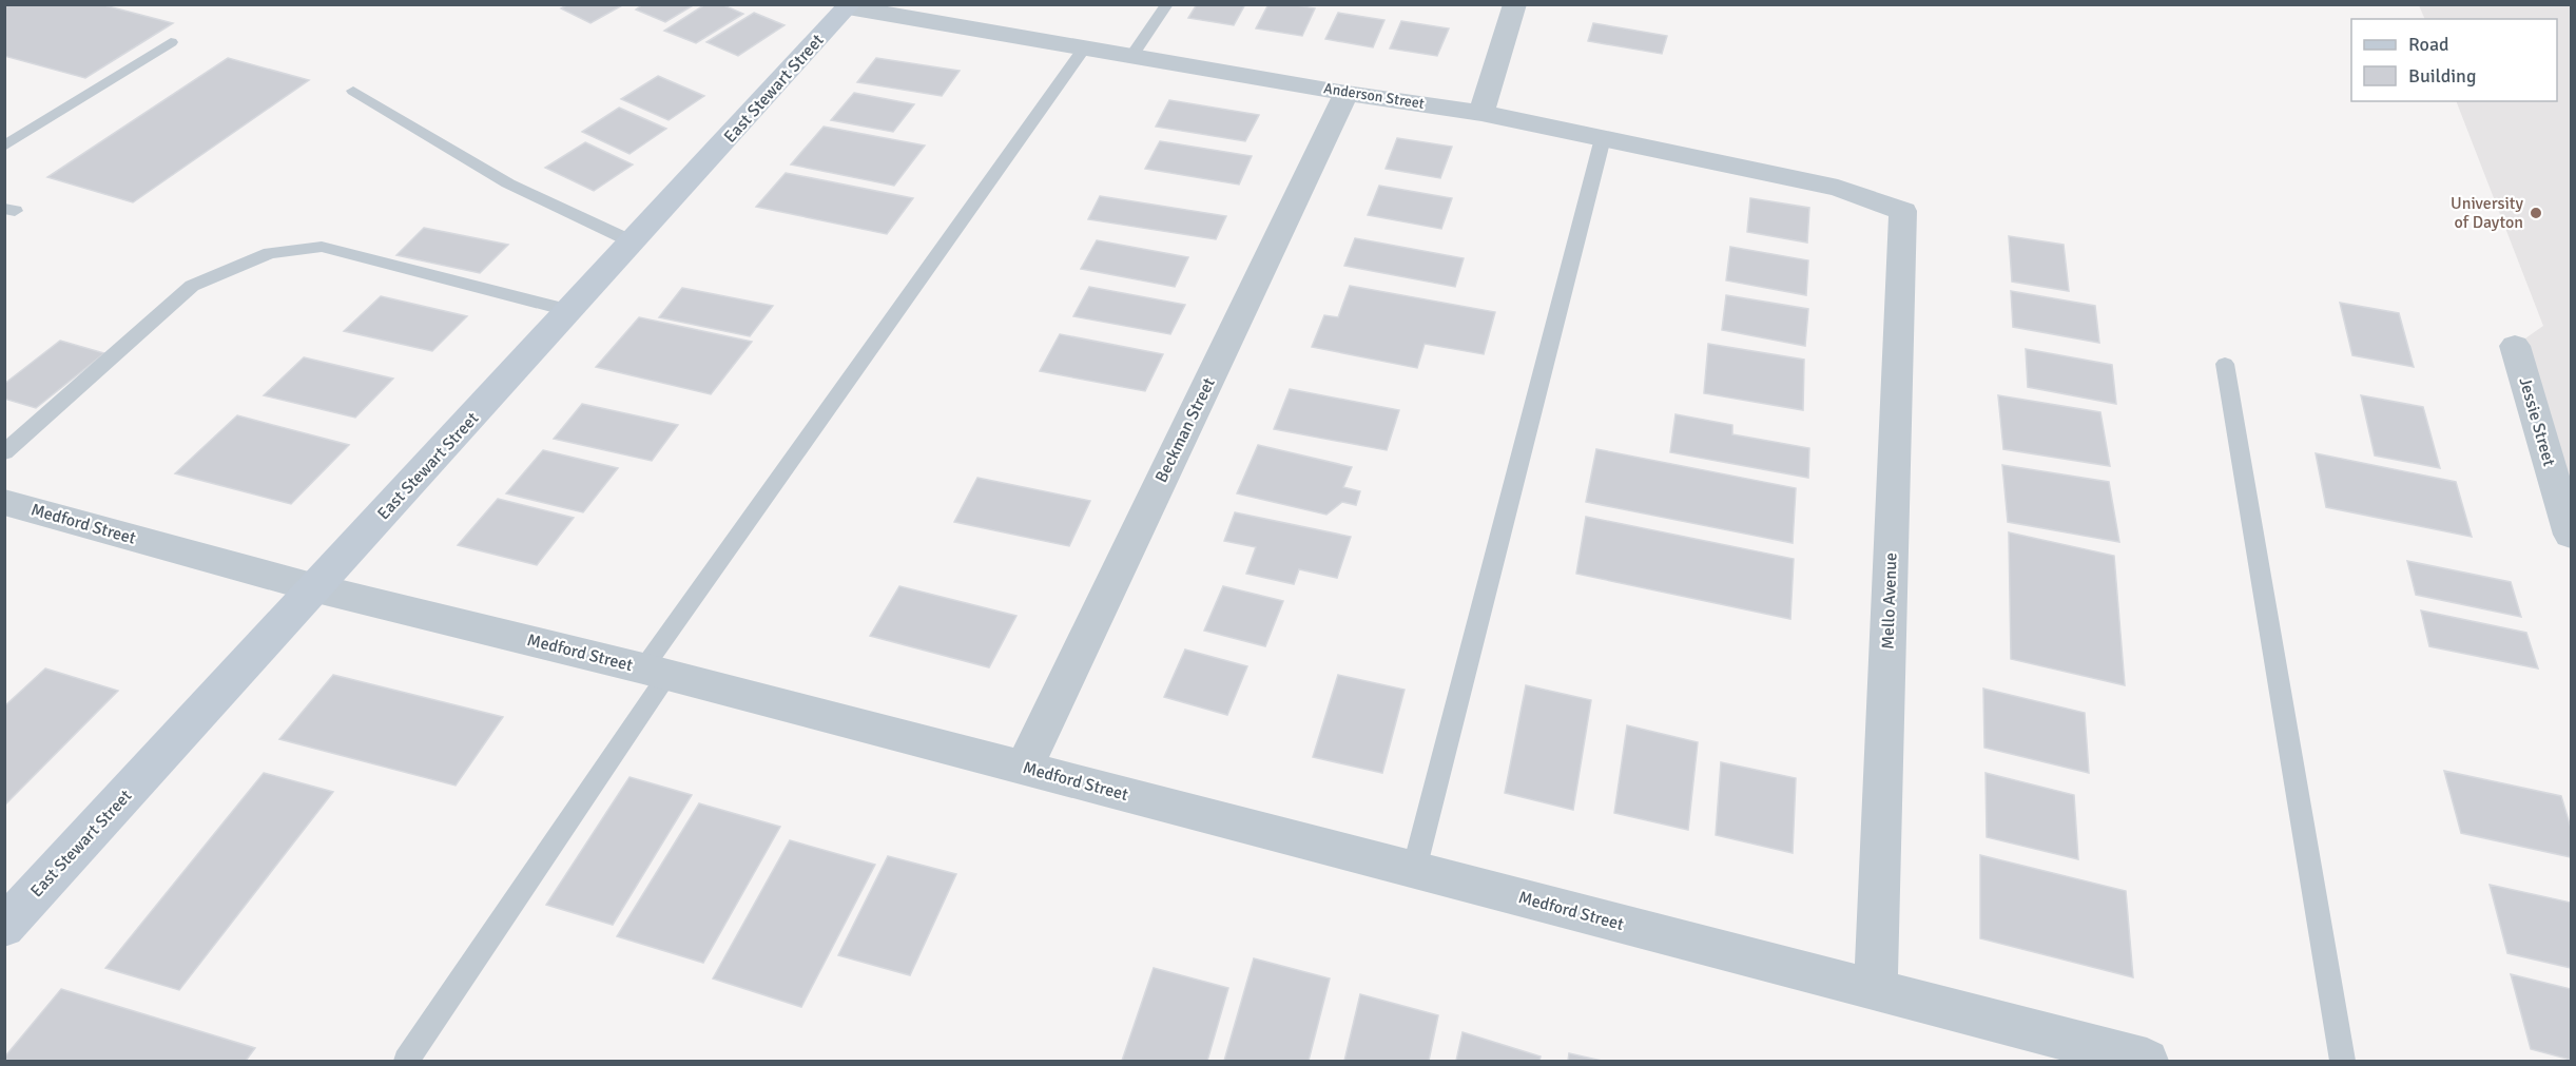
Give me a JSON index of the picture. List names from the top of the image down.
{
  "streets": {
    "main road": ["East Stewart Street"],
    "street": [
      "Anderson Street",
      "Jessie Street",
      "Beckman Street",
      "Medford Street",
      "Mello Avenue"
    ]
  },
  "crossings": [
    ["East Stewart Street", "Anderson Street"],
    ["East Stewart Street", "Medford Street"],
    ["Anderson Street", "Beckman Street"],
    ["Anderson Street", "Mello Avenue"],
    ["Beckman Street", "Medford Street"],
    ["Medford Street", "Mello Avenue"]
  ],
  "places": ["University of Dayton"],
  "legend": ["Road", "Building"]
}
